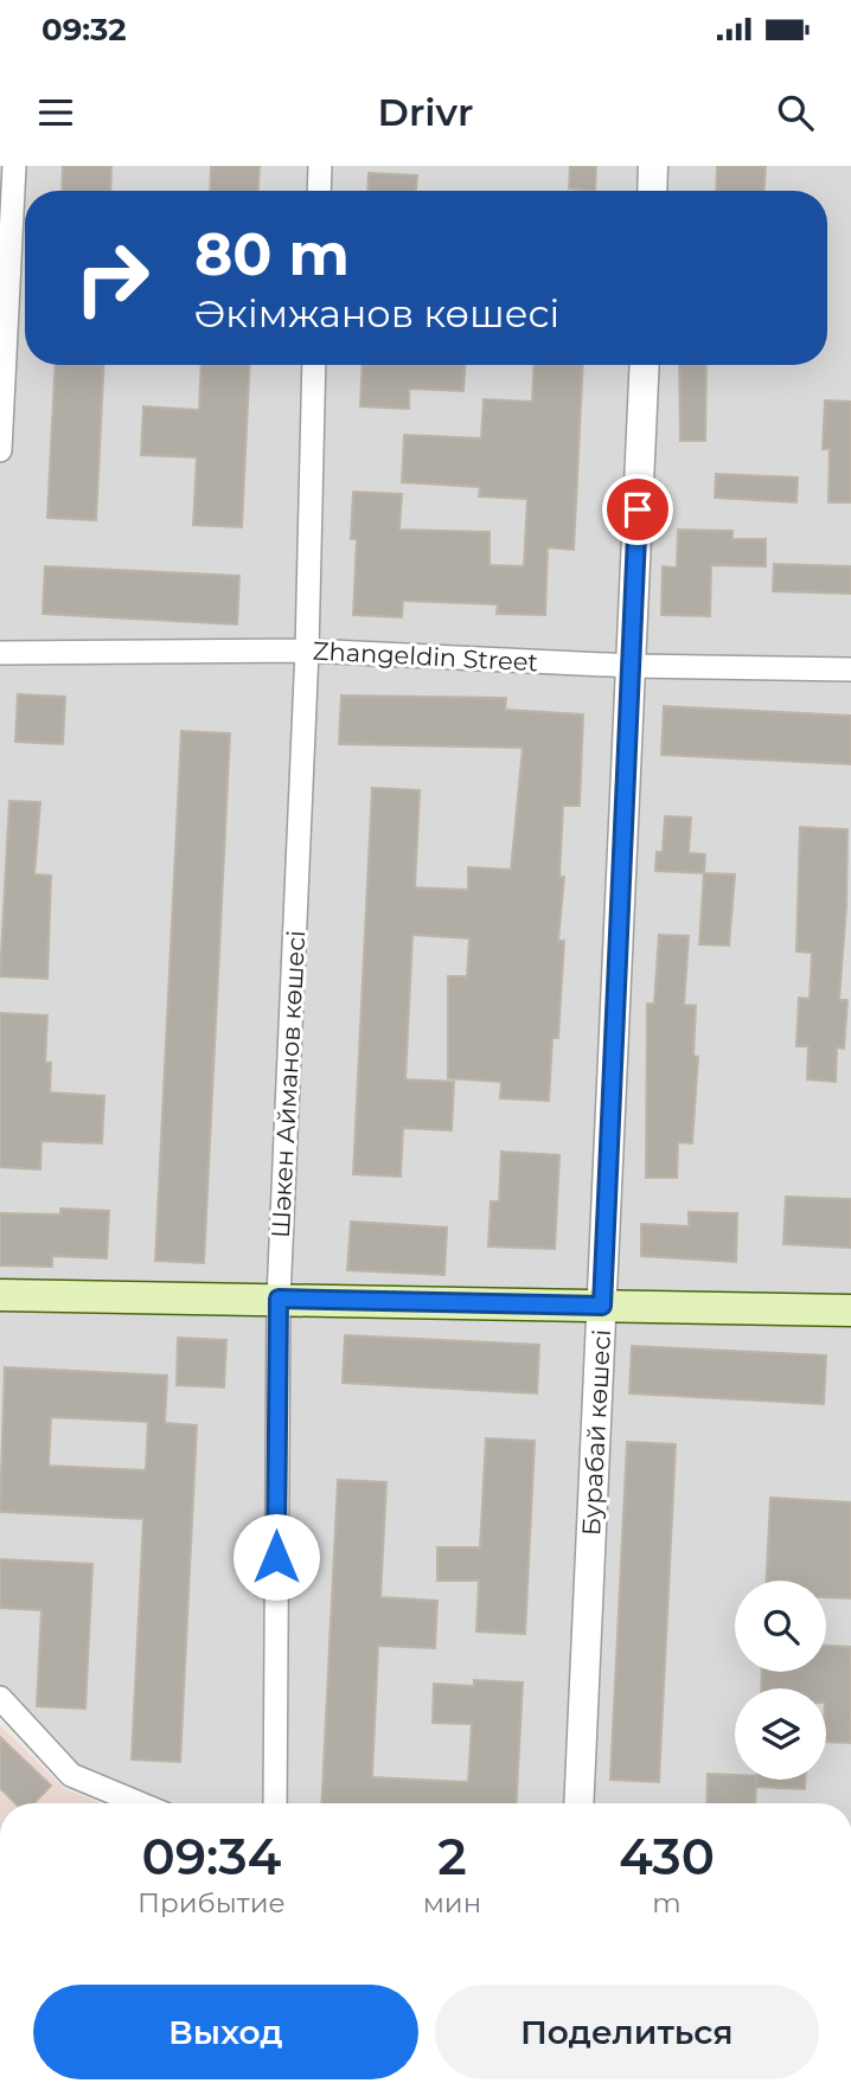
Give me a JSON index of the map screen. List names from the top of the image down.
{
  "streets": {
    "street": ["Zhangeldin Street", "Шәкен Айманов көшесі", "Бурабай көшесі"]
  },
  "crossings": [
    ["Zhangeldin Street", "Шәкен Айманов көшесі"],
    ["Zhangeldin Street", "Бурабай көшесі"]
  ],
  "page": {
    "status": "09:32",
    "header": "Drivr",
    "turn": ["80 m", "Әкімжанов көшесі"],
    "eta": [
      "09:34",
      "Прибытие",
      "2",
      "мин",
      "430",
      "m"
    ],
    "buttons": ["Выход", "Поделиться"]
  }
}
